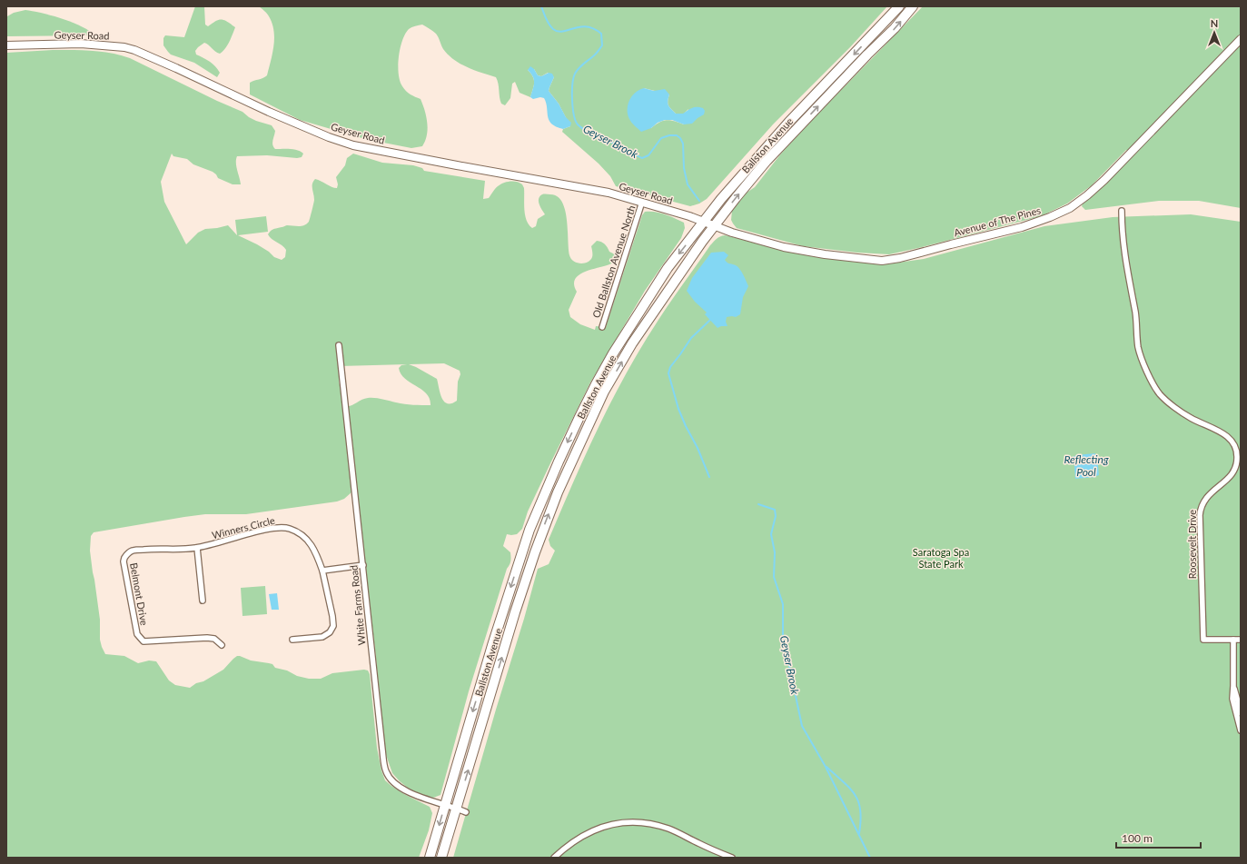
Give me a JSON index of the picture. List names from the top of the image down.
{
  "streets": {
    "highway": ["Ballston Avenue"],
    "street": [
      "Geyser Road",
      "Avenue of The Pines",
      "Old Ballston Avenue North",
      "Winners Circle",
      "Roosevelt Drive",
      "Belmont Drive",
      "White Farms Road"
    ]
  },
  "crossings": [
    ["Geyser Road", "Ballston Avenue"],
    ["Geyser Road", "Avenue of The Pines"],
    ["Geyser Road", "Old Ballston Avenue North"],
    ["Ballston Avenue", "Avenue of The Pines"],
    ["Ballston Avenue", "White Farms Road"],
    ["Winners Circle", "Belmont Drive"]
  ],
  "water": ["Geyser Brook", "Reflecting Pool"],
  "parks": ["Saratoga Spa State Park"],
  "scale_bar": "100 m",
  "north": "top"
}
